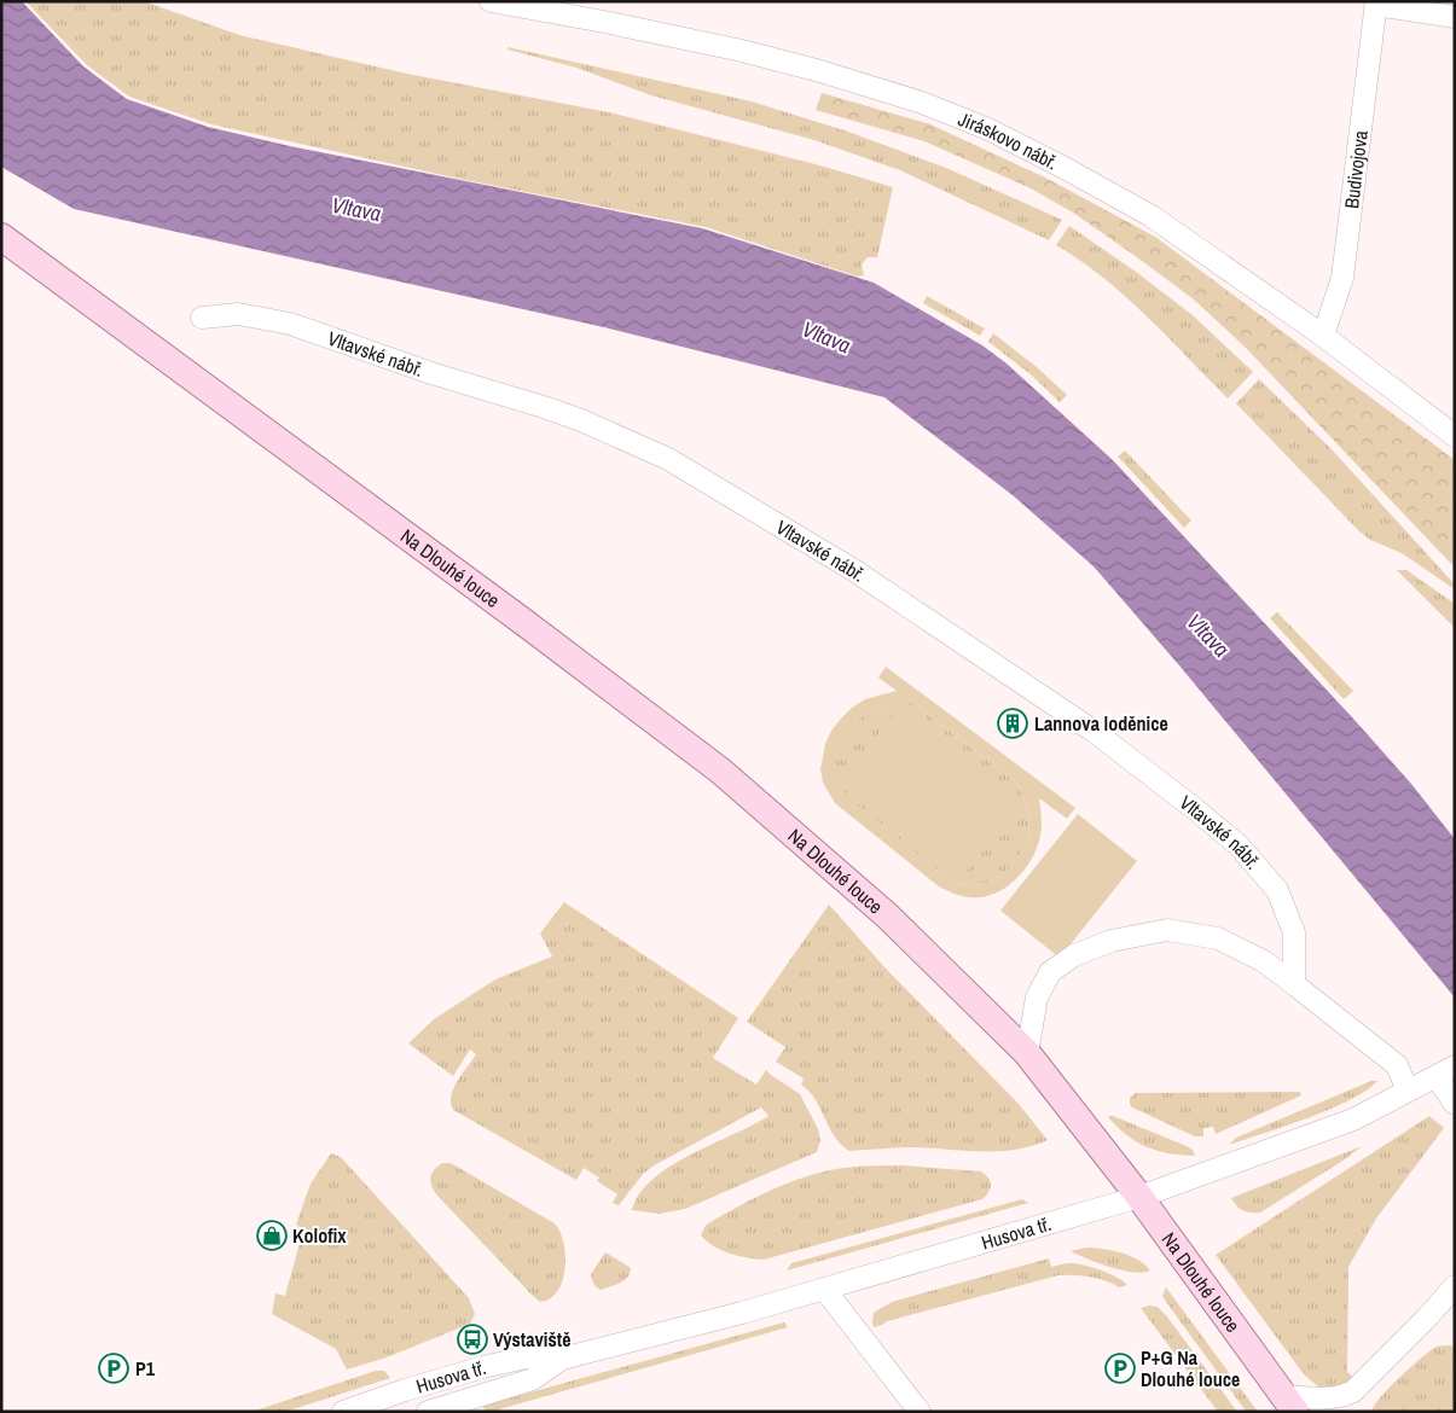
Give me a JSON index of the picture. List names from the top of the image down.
{
  "streets": {
    "main road": ["Na Dlouhé louce"],
    "street": [
      "Jiráskovo nábř.",
      "Budivojova",
      "Vltavské nábř.",
      "Husova tř."
    ]
  },
  "crossings": [
    ["Jiráskovo nábř.", "Budivojova"],
    ["Na Dlouhé louce", "Husova tř."]
  ],
  "water": ["Vltava"],
  "places": {
    "building": ["Lannova loděnice"],
    "shop": ["Kolofix"],
    "bus stop": ["Výstaviště"],
    "parking": ["P1", "P+G Na Dlouhé louce"]
  }
}
